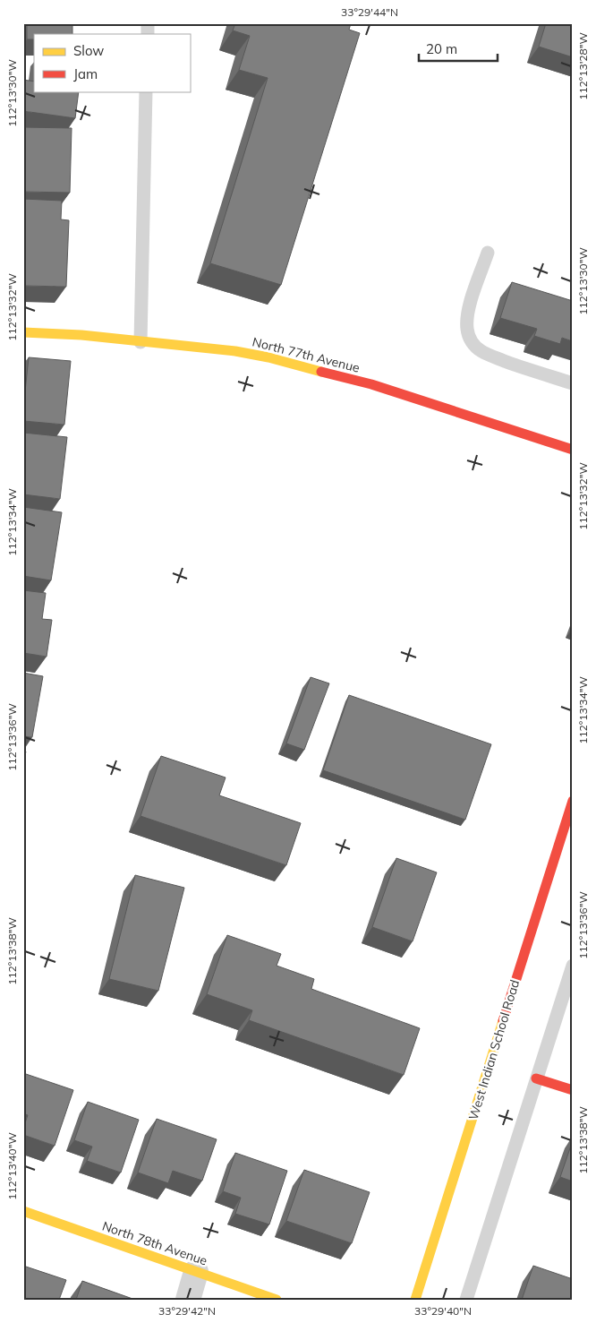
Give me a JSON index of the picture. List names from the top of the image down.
{
  "streets": {
    "street": ["North 77th Avenue", "West Indian School Road", "North 78th Avenue"]
  },
  "legend": ["Slow", "Jam"],
  "scale_bar": "20 m",
  "coordinates": [
    "33°29'44\"N",
    "112°13'28\"W",
    "112°13'30\"W",
    "112°13'32\"W",
    "112°13'34\"W",
    "112°13'36\"W",
    "112°13'38\"W",
    "112°13'40\"W",
    "33°29'42\"N",
    "33°29'40\"N"
  ]
}
